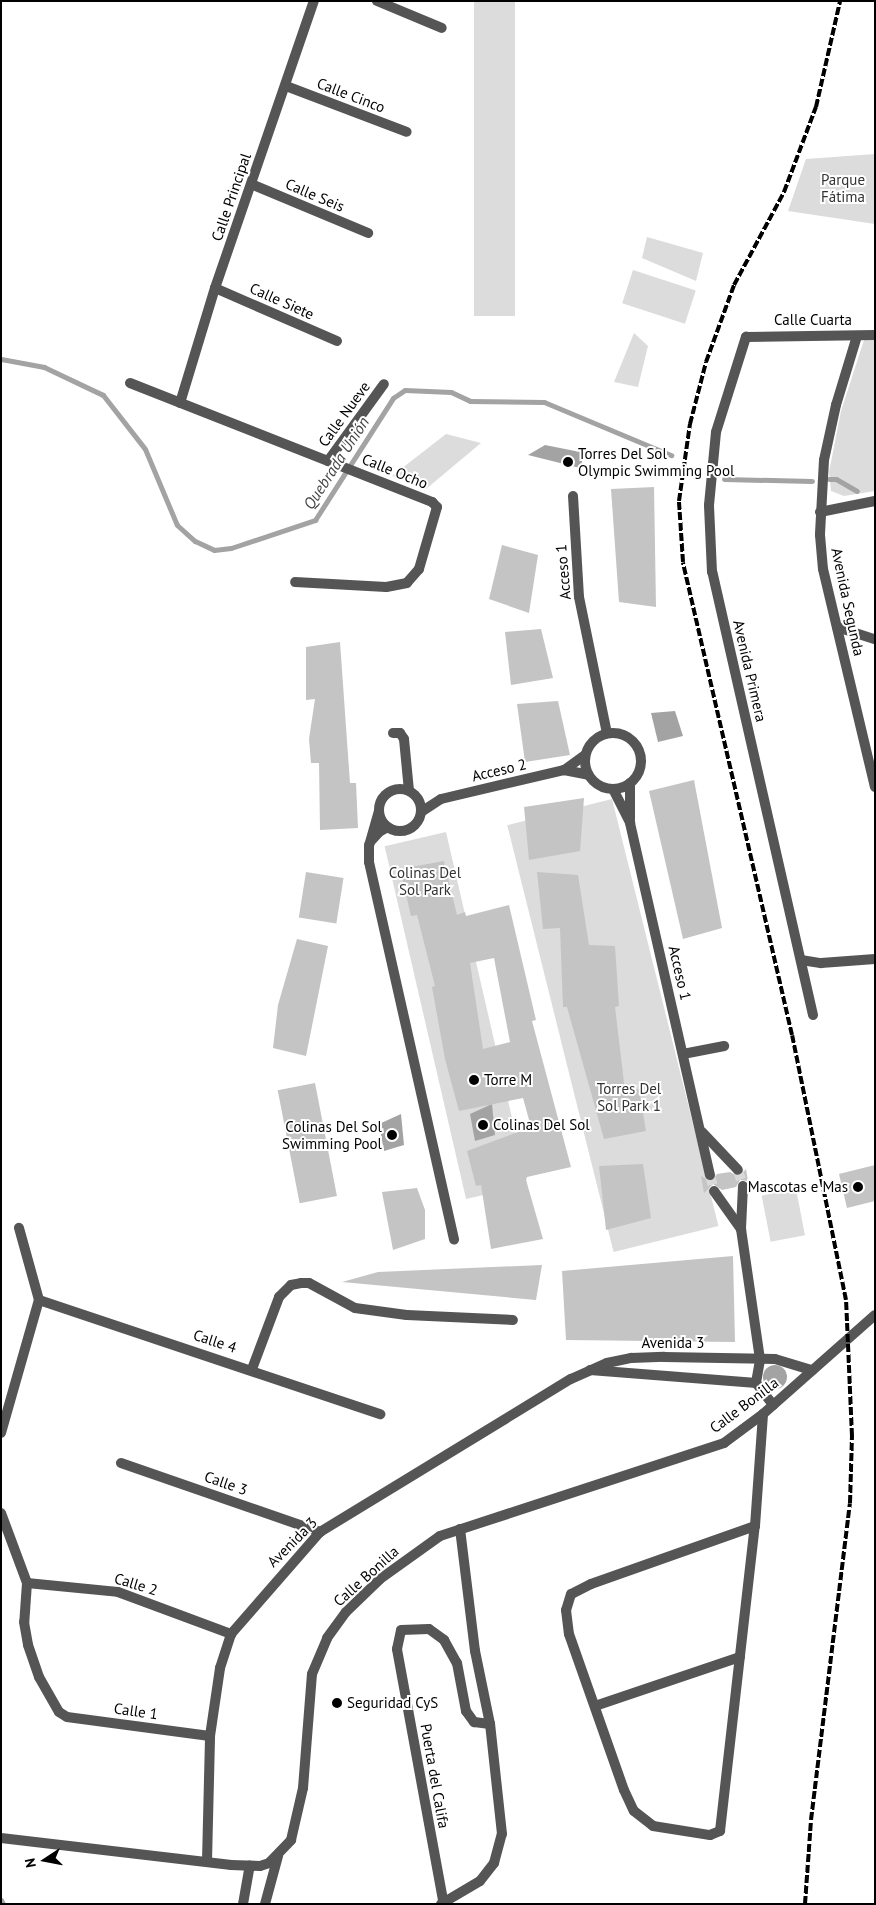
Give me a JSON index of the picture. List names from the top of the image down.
{
  "streets": {
    "street": [
      "Calle Cinco",
      "Calle Seis",
      "Calle Principal",
      "Calle Siete",
      "Calle Cuarta",
      "Calle Nueve",
      "Calle Ocho",
      "Acceso 1",
      "Avenida Segunda",
      "Avenida Primera",
      "Acceso 2",
      "Calle 4",
      "Avenida 3",
      "Calle Bonilla",
      "Calle 3",
      "Calle 2",
      "Calle 1",
      "Puerta del Califa"
    ]
  },
  "crossings": [
    ["Calle Cinco", "Calle Principal"],
    ["Calle Seis", "Calle Principal"],
    ["Calle Principal", "Calle Siete"],
    ["Calle Principal", "Calle Ocho"],
    ["Calle Cuarta", "Avenida Segunda"],
    ["Calle Cuarta", "Avenida Primera"],
    ["Calle Nueve", "Calle Ocho"],
    ["Acceso 1", "Acceso 2"],
    ["Avenida 3", "Calle Bonilla"],
    ["Avenida 3", "Calle 3"],
    ["Avenida 3", "Calle 2"],
    ["Avenida 3", "Calle 1"],
    ["Calle Bonilla", "Puerta del Califa"],
    ["Calle 2", "Calle 1"]
  ],
  "water": ["Quebrada Unión"],
  "parks": ["Parque Fátima", "Colinas Del Sol Park", "Torres Del Sol Park 1"],
  "places": [
    "Torres Del Sol Olympic Swimming Pool",
    "Torre M",
    "Colinas Del Sol",
    "Colinas Del Sol Swimming Pool",
    "Mascotas e Mas",
    "Seguridad CyS"
  ],
  "north": "left"
}
